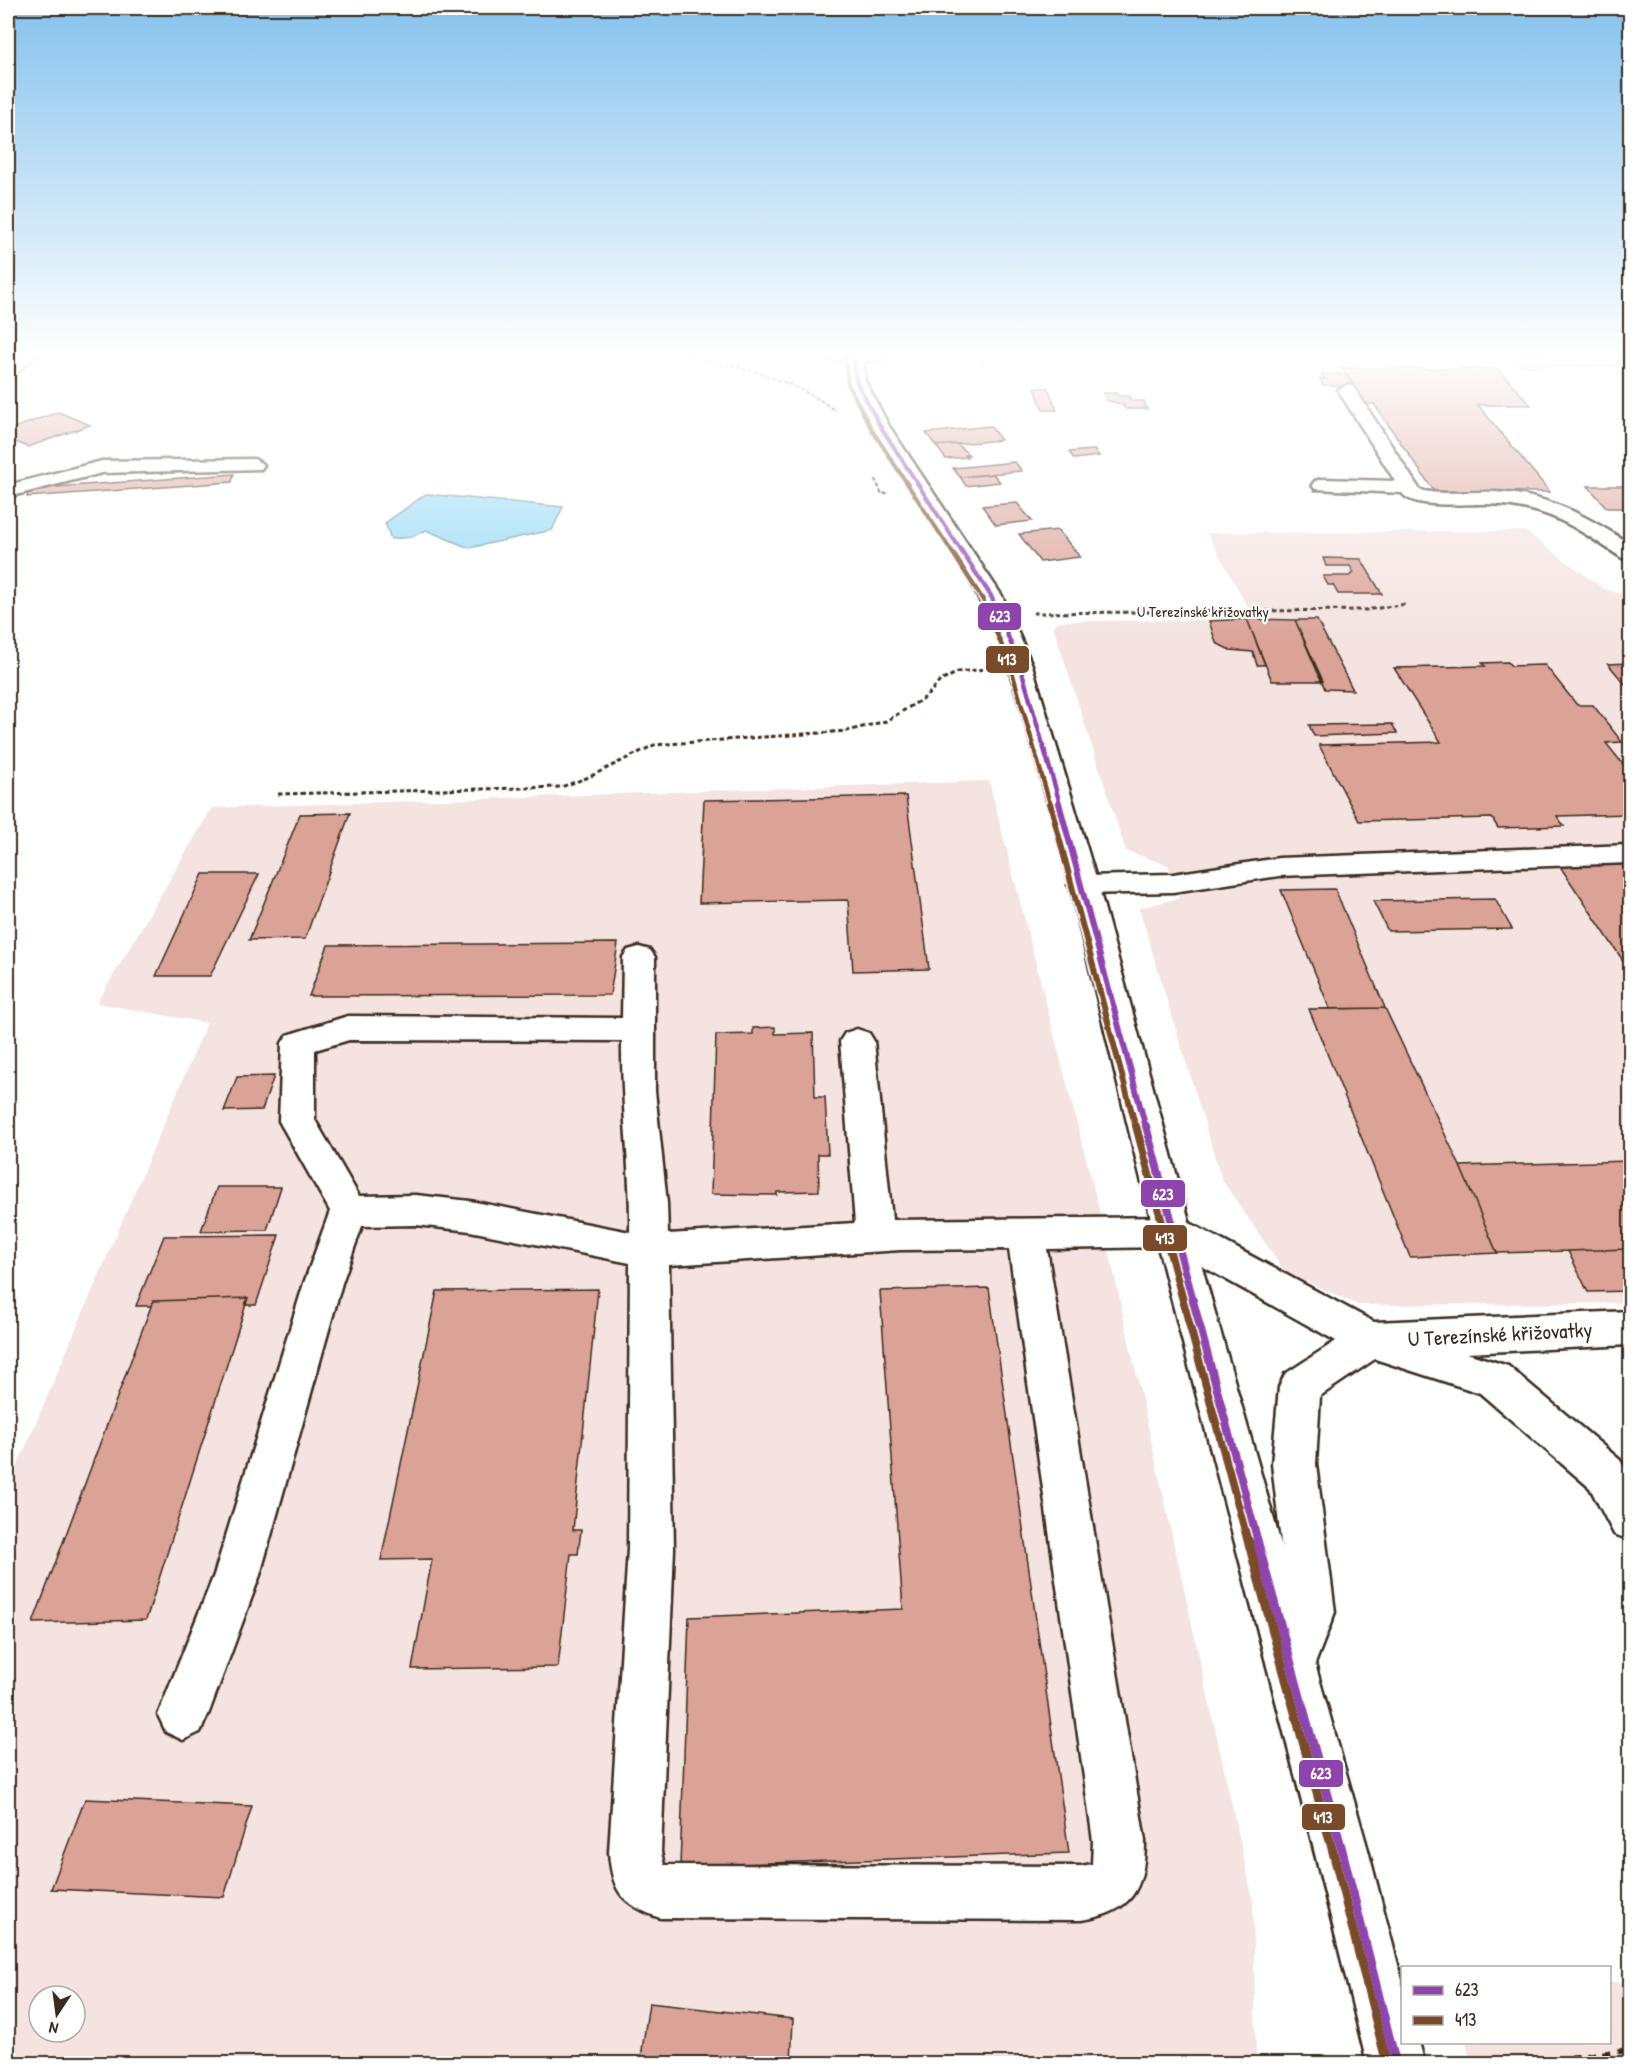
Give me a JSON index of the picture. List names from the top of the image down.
{
  "streets": {
    "main road": ["U Terezínské křižovatky"]
  },
  "lines": ["transit line 623", "transit line 413"],
  "legend": ["623", "413"],
  "north": "bottom"
}
